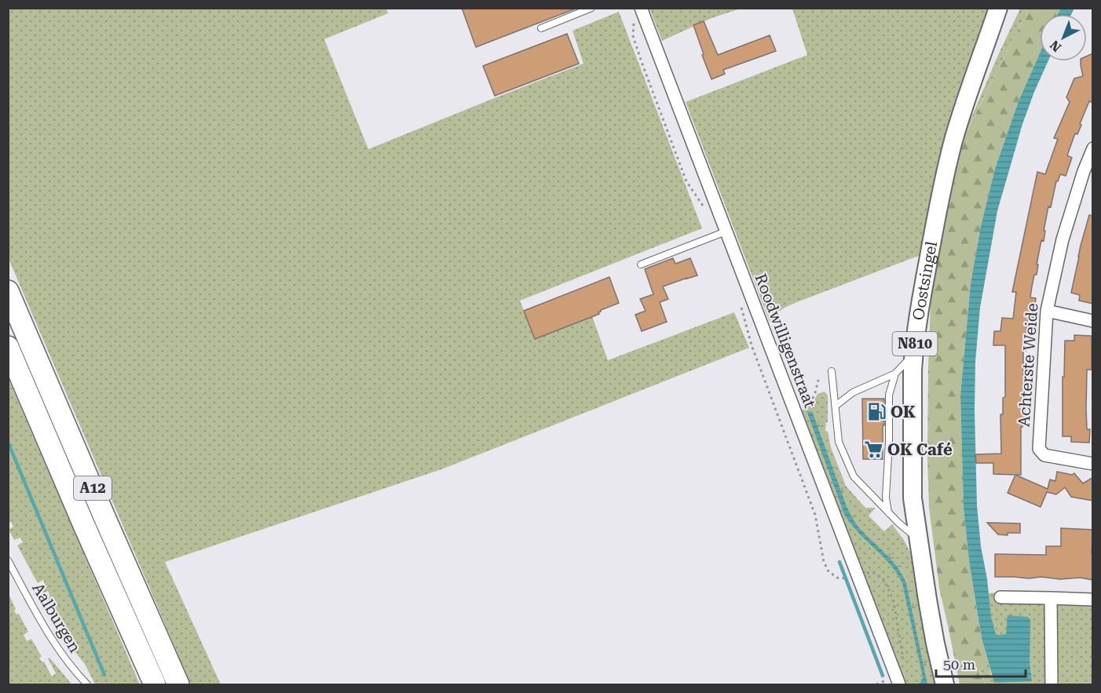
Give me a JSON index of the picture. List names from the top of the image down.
{
  "streets": {
    "highway": ["A12"],
    "main road": ["Oostsingel", "N810"],
    "street": ["Roodwilligenstraat", "Achterste Weide"],
    "lane": ["Aalburgen"]
  },
  "places": {
    "fuel station": ["OK"],
    "supermarket": ["OK Café"]
  },
  "scale_bar": "50 m",
  "north": "bottom left"
}
